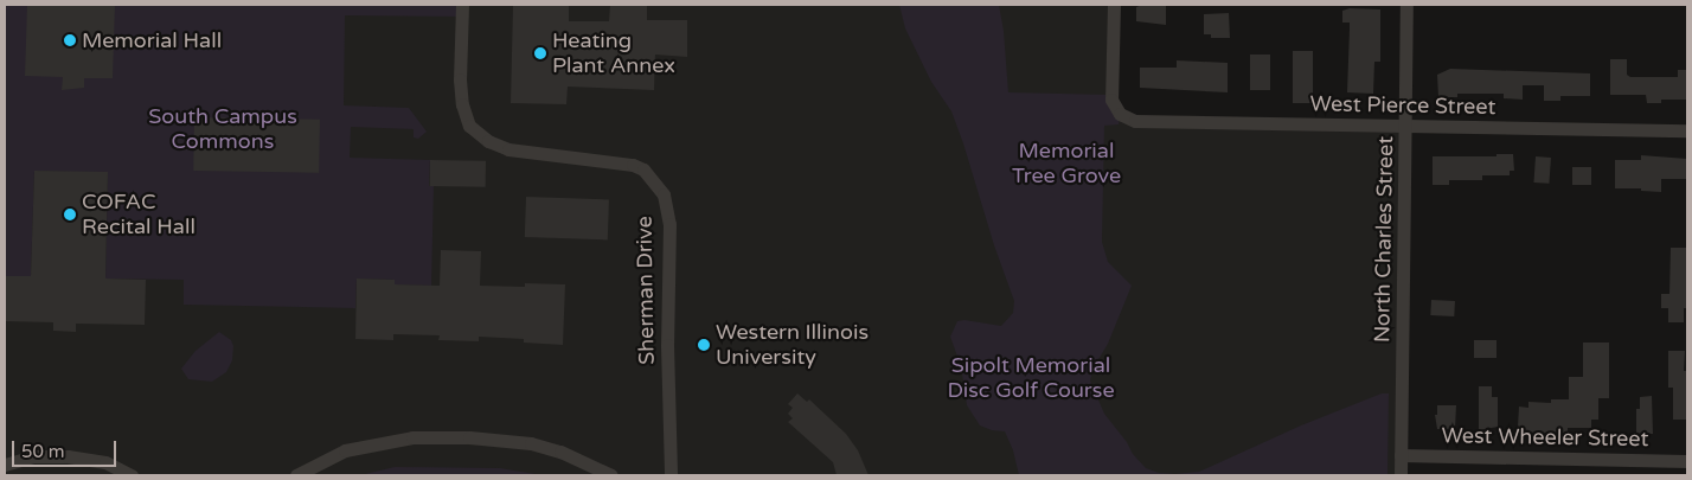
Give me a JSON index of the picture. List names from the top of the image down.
{
  "streets": {
    "street": [
      "West Pierce Street",
      "North Charles Street",
      "Sherman Drive",
      "West Wheeler Street"
    ]
  },
  "crossings": [
    ["West Pierce Street", "North Charles Street"],
    ["North Charles Street", "West Wheeler Street"]
  ],
  "parks": ["South Campus Commons", "Memorial Tree Grove", "Sipolt Memorial Disc Golf Course"],
  "places": [
    "Memorial Hall",
    "Heating Plant Annex",
    "COFAC Recital Hall",
    "Western Illinois University"
  ],
  "scale_bar": "50 m"
}
